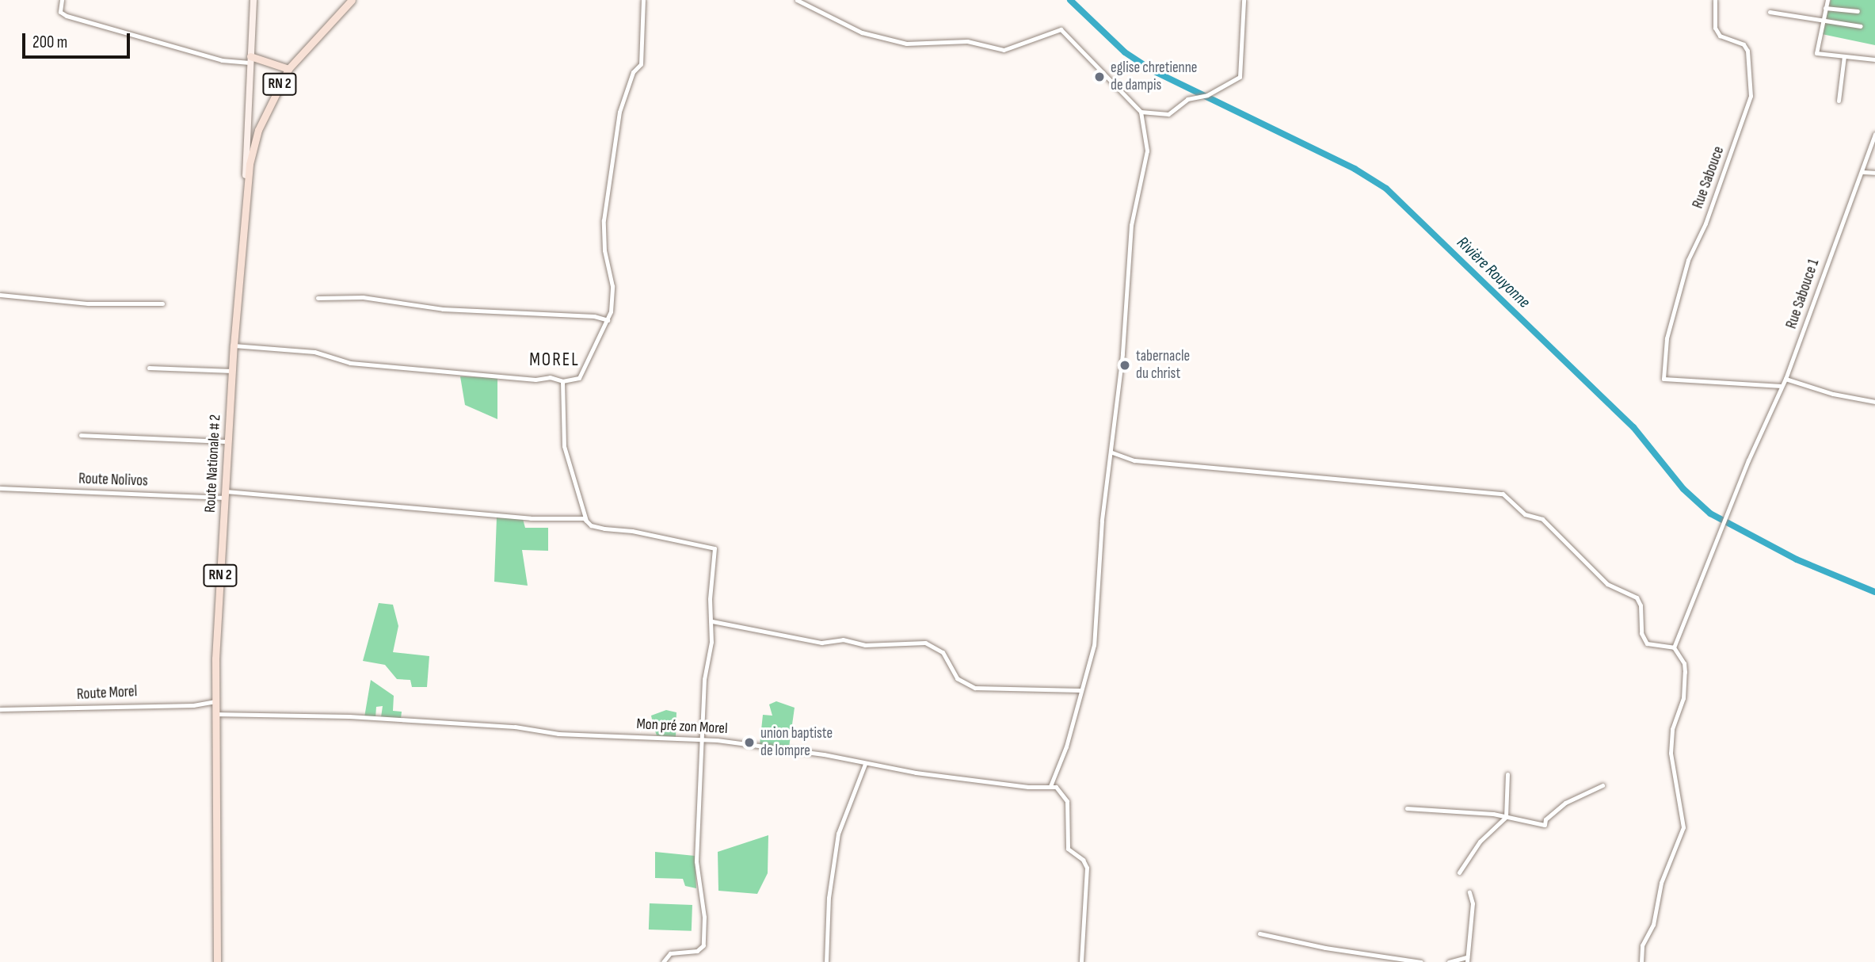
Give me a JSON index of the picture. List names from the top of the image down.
{
  "streets": {
    "main road": ["RN 2", "Route Nationale # 2"],
    "street": [
      "Rue Sabouce",
      "Rue Sabouce 1",
      "Route Nolivos",
      "Route Morel",
      "Mon pré zon Morel"
    ]
  },
  "crossings": [
    ["Rue Sabouce", "Rue Sabouce 1"],
    ["Route Nationale # 2", "Route Nolivos"],
    ["Route Nationale # 2", "Route Morel"],
    ["Route Nationale # 2", "Mon pré zon Morel"]
  ],
  "districts": ["MOREL"],
  "water": ["Rivière Rouyonne"],
  "places": ["eglise chretienne de dampis", "tabernacle du christ", "union baptiste de lompre"],
  "scale_bar": "200 m"
}
